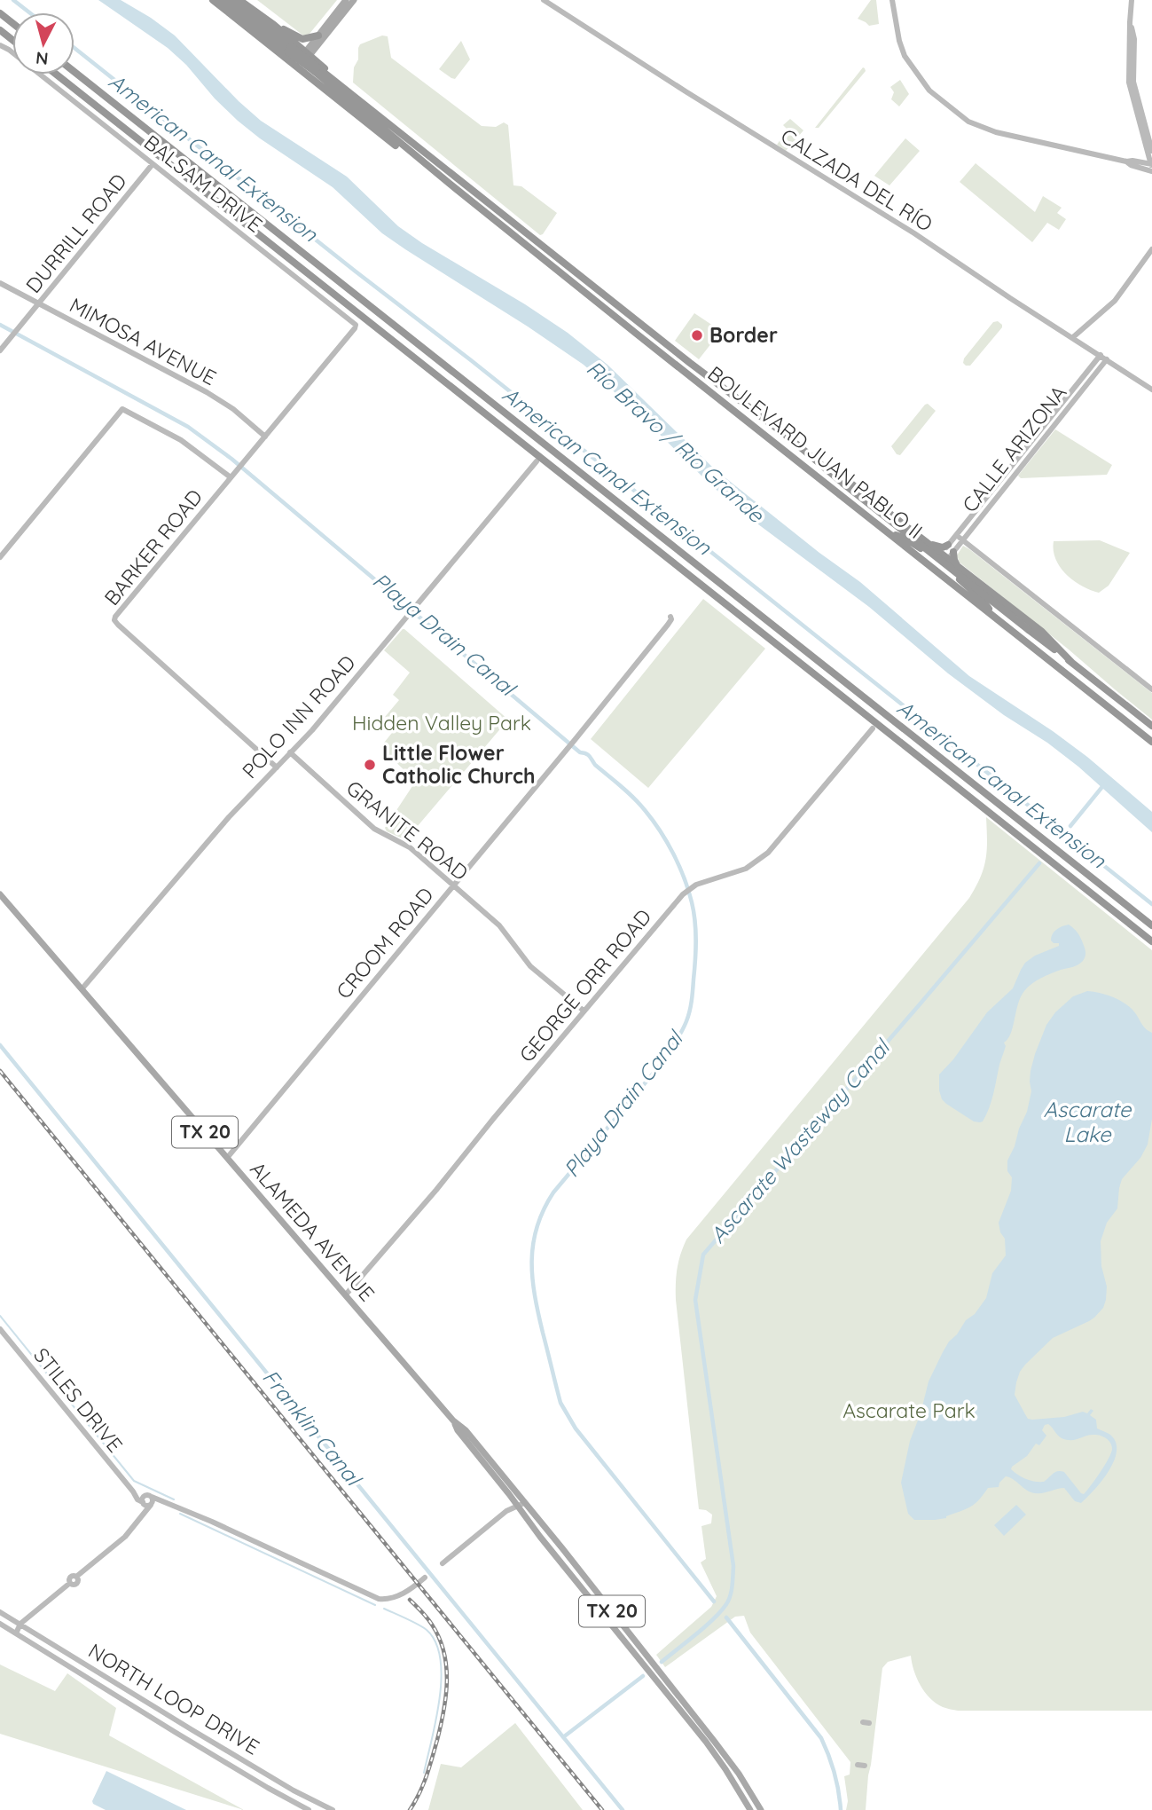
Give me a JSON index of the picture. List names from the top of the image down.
{
  "streets": {
    "highway": ["BOULEVARD JUAN PABLO II"],
    "main road": ["TX 20", "ALAMEDA AVENUE"],
    "street": [
      "CALZADA DEL RÍO",
      "BALSAM DRIVE",
      "DURRILL ROAD",
      "MIMOSA AVENUE",
      "CALLE ARIZONA",
      "BARKER ROAD",
      "POLO INN ROAD",
      "GRANITE ROAD",
      "CROOM ROAD",
      "GEORGE ORR ROAD",
      "STILES DRIVE",
      "NORTH LOOP DRIVE"
    ]
  },
  "crossings": [
    ["CALZADA DEL RÍO", "CALLE ARIZONA"],
    ["BALSAM DRIVE", "DURRILL ROAD"],
    ["BALSAM DRIVE", "BARKER ROAD"],
    ["DURRILL ROAD", "MIMOSA AVENUE"],
    ["MIMOSA AVENUE", "BARKER ROAD"],
    ["BARKER ROAD", "POLO INN ROAD"],
    ["POLO INN ROAD", "GRANITE ROAD"],
    ["POLO INN ROAD", "ALAMEDA AVENUE"],
    ["GRANITE ROAD", "CROOM ROAD"],
    ["GRANITE ROAD", "GEORGE ORR ROAD"],
    ["CROOM ROAD", "ALAMEDA AVENUE"],
    ["GEORGE ORR ROAD", "ALAMEDA AVENUE"]
  ],
  "water": [
    "American Canal Extension",
    "Río Bravo / Rio Grande",
    "Playa Drain Canal",
    "Ascarate Lake",
    "Ascarate Wasteway Canal",
    "Franklin Canal"
  ],
  "parks": ["Hidden Valley Park", "Ascarate Park"],
  "places": ["Border", "Little Flower Catholic Church"],
  "north": "bottom"
}
